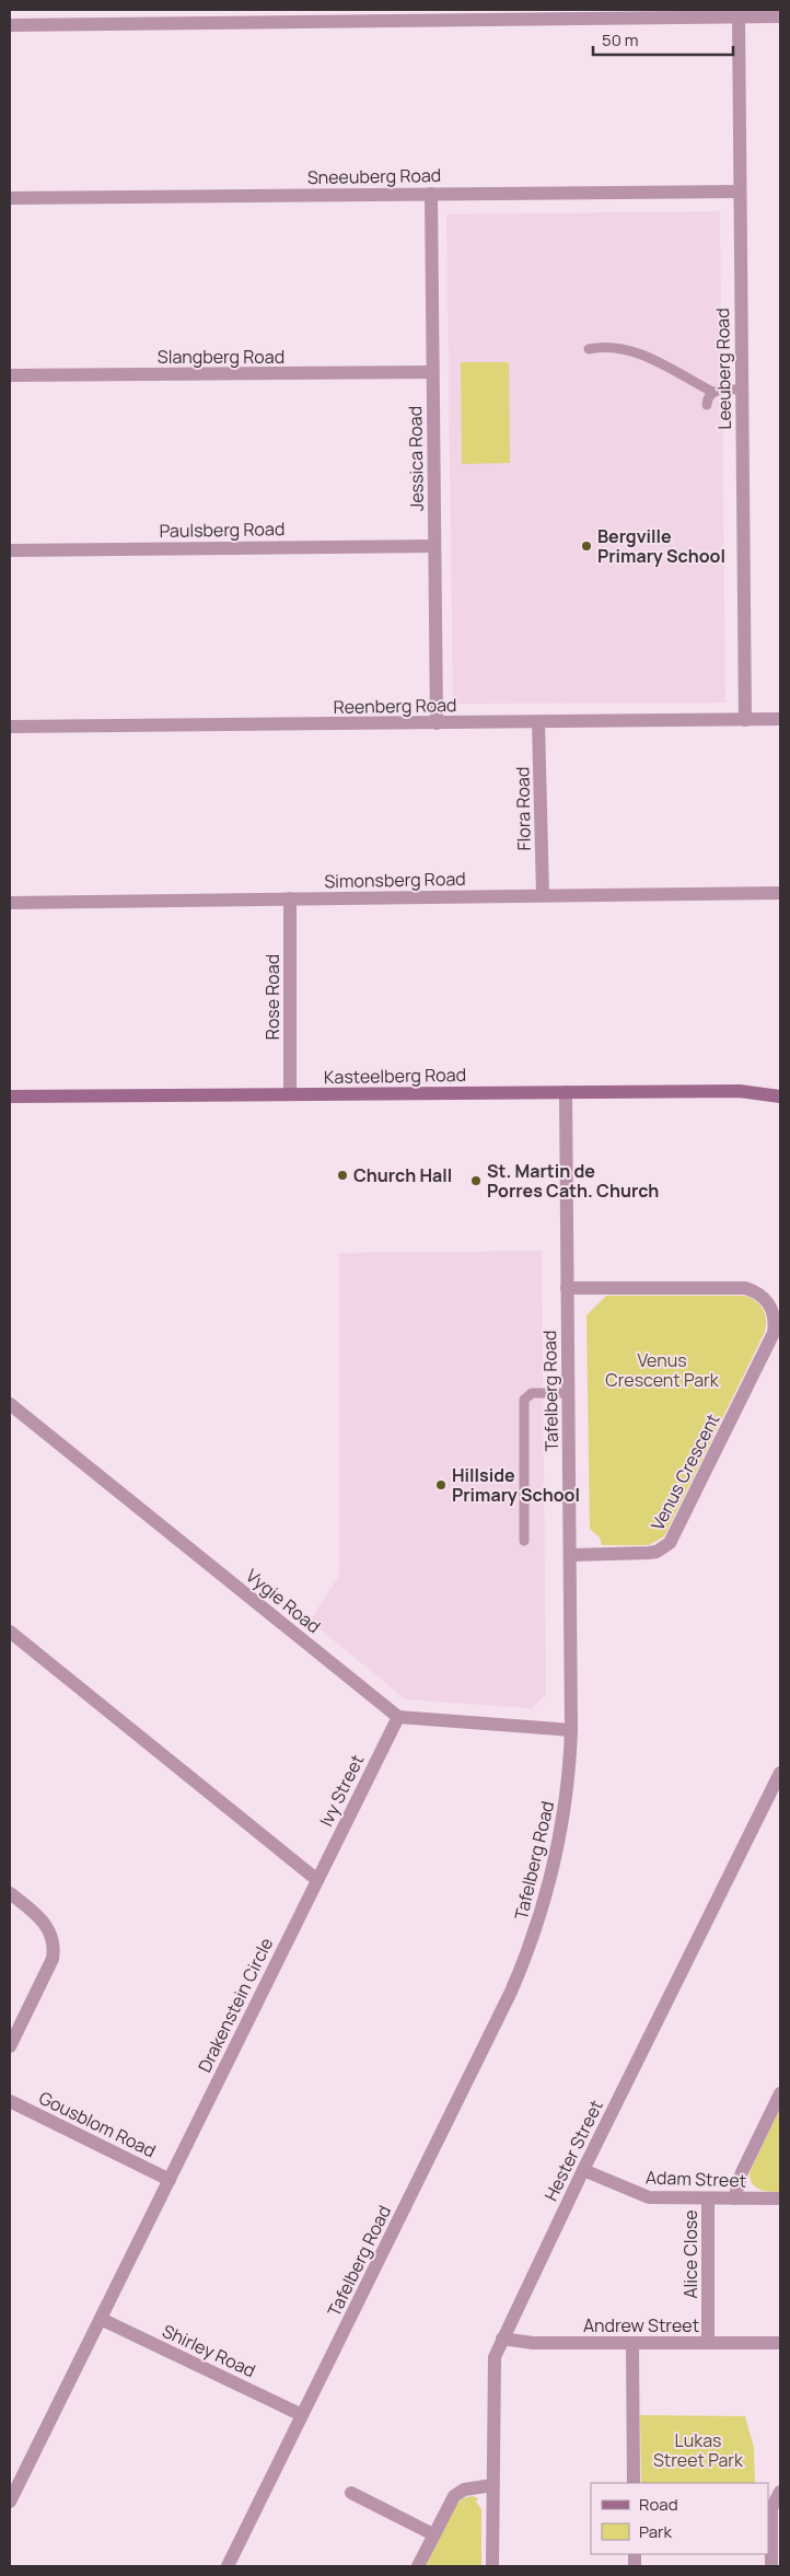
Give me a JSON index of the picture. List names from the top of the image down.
{
  "streets": {
    "street": [
      "Sneeuberg Road",
      "Slangberg Road",
      "Leeuberg Road",
      "Jessica Road",
      "Paulsberg Road",
      "Reenberg Road",
      "Flora Road",
      "Simonsberg Road",
      "Rose Road",
      "Kasteelberg Road",
      "Tafelberg Road",
      "Venus Crescent",
      "Vygie Road",
      "Ivy Street",
      "Drakenstein Circle",
      "Gousblom Road",
      "Hester Street",
      "Adam Street",
      "Alice Close",
      "Andrew Street",
      "Shirley Road"
    ]
  },
  "crossings": [
    ["Sneeuberg Road", "Leeuberg Road"],
    ["Sneeuberg Road", "Jessica Road"],
    ["Slangberg Road", "Jessica Road"],
    ["Leeuberg Road", "Reenberg Road"],
    ["Jessica Road", "Paulsberg Road"],
    ["Jessica Road", "Reenberg Road"],
    ["Reenberg Road", "Flora Road"],
    ["Flora Road", "Simonsberg Road"],
    ["Simonsberg Road", "Rose Road"],
    ["Rose Road", "Kasteelberg Road"],
    ["Kasteelberg Road", "Tafelberg Road"],
    ["Tafelberg Road", "Venus Crescent"],
    ["Tafelberg Road", "Shirley Road"],
    ["Vygie Road", "Ivy Street"],
    ["Ivy Street", "Drakenstein Circle"],
    ["Drakenstein Circle", "Gousblom Road"],
    ["Drakenstein Circle", "Shirley Road"],
    ["Hester Street", "Adam Street"],
    ["Hester Street", "Andrew Street"],
    ["Adam Street", "Alice Close"],
    ["Alice Close", "Andrew Street"]
  ],
  "parks": ["Venus Crescent Park", "Lukas Street Park"],
  "places": [
    "Bergville Primary School",
    "Church Hall",
    "St. Martin de Porres Cath. Church",
    "Hillside Primary School"
  ],
  "legend": ["Road", "Park"],
  "scale_bar": "50 m"
}
